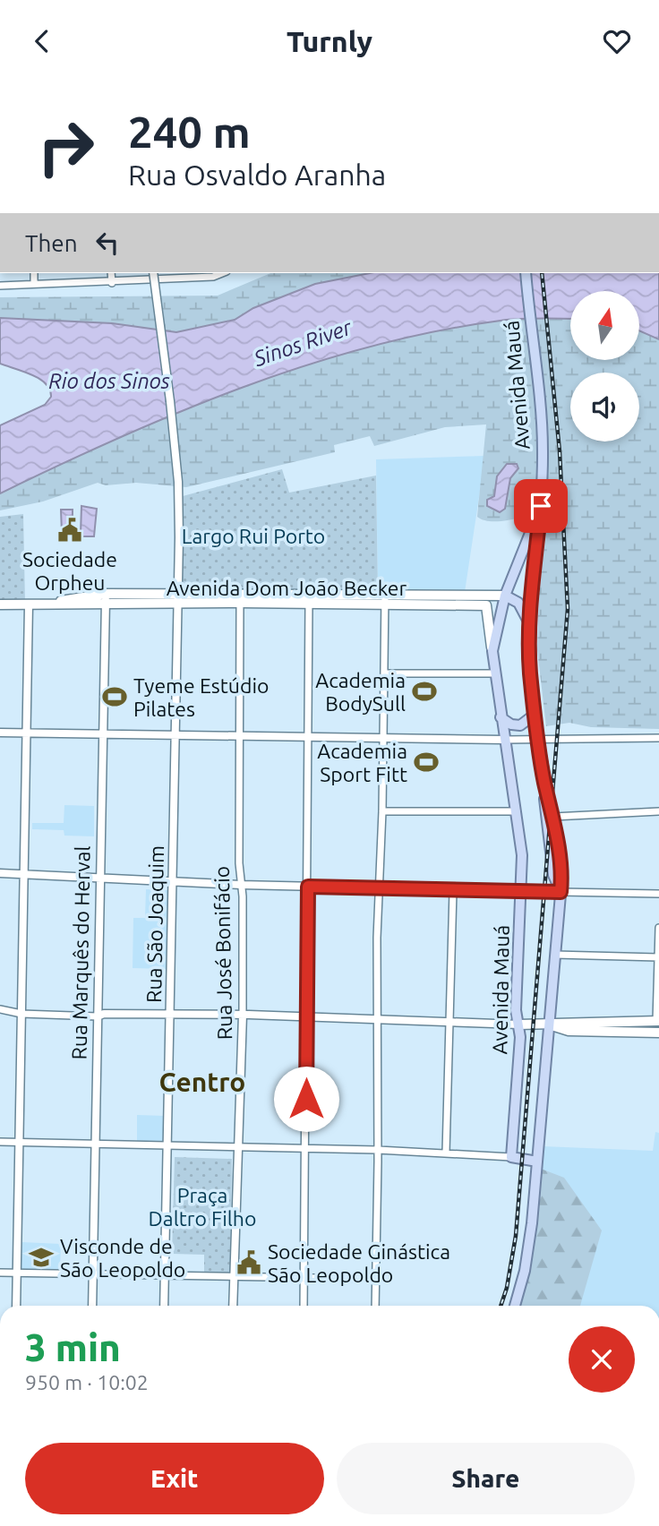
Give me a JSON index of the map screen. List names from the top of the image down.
{
  "streets": {
    "main road": ["Avenida Mauá", "Avenida Dom João Becker"],
    "street": ["Rua São Joaquim", "Rua Marquês do Herval", "Rua José Bonifácio"]
  },
  "crossings": [
    ["Avenida Mauá", "Avenida Dom João Becker"],
    ["Avenida Dom João Becker", "Rua São Joaquim"],
    ["Avenida Dom João Becker", "Rua Marquês do Herval"],
    ["Avenida Dom João Becker", "Rua José Bonifácio"]
  ],
  "districts": ["Centro"],
  "water": ["Sinos River", "Rio dos Sinos"],
  "parks": ["Largo Rui Porto", "Praça Daltro Filho"],
  "places": {
    "public building": ["Sociedade Orpheu", "Sociedade Ginástica São Leopoldo"],
    "sports": ["Academia BodySull", "Tyeme Estúdio Pilates", "Academia Sport Fitt"],
    "school or university": ["Visconde de São Leopoldo"]
  },
  "north": "top",
  "page": {
    "header": "Turnly",
    "turn": ["240 m", "Rua Osvaldo Aranha"],
    "then": "Then",
    "heading": ["3 min", "950 m · 10:02"],
    "buttons": ["Exit", "Share"]
  }
}
